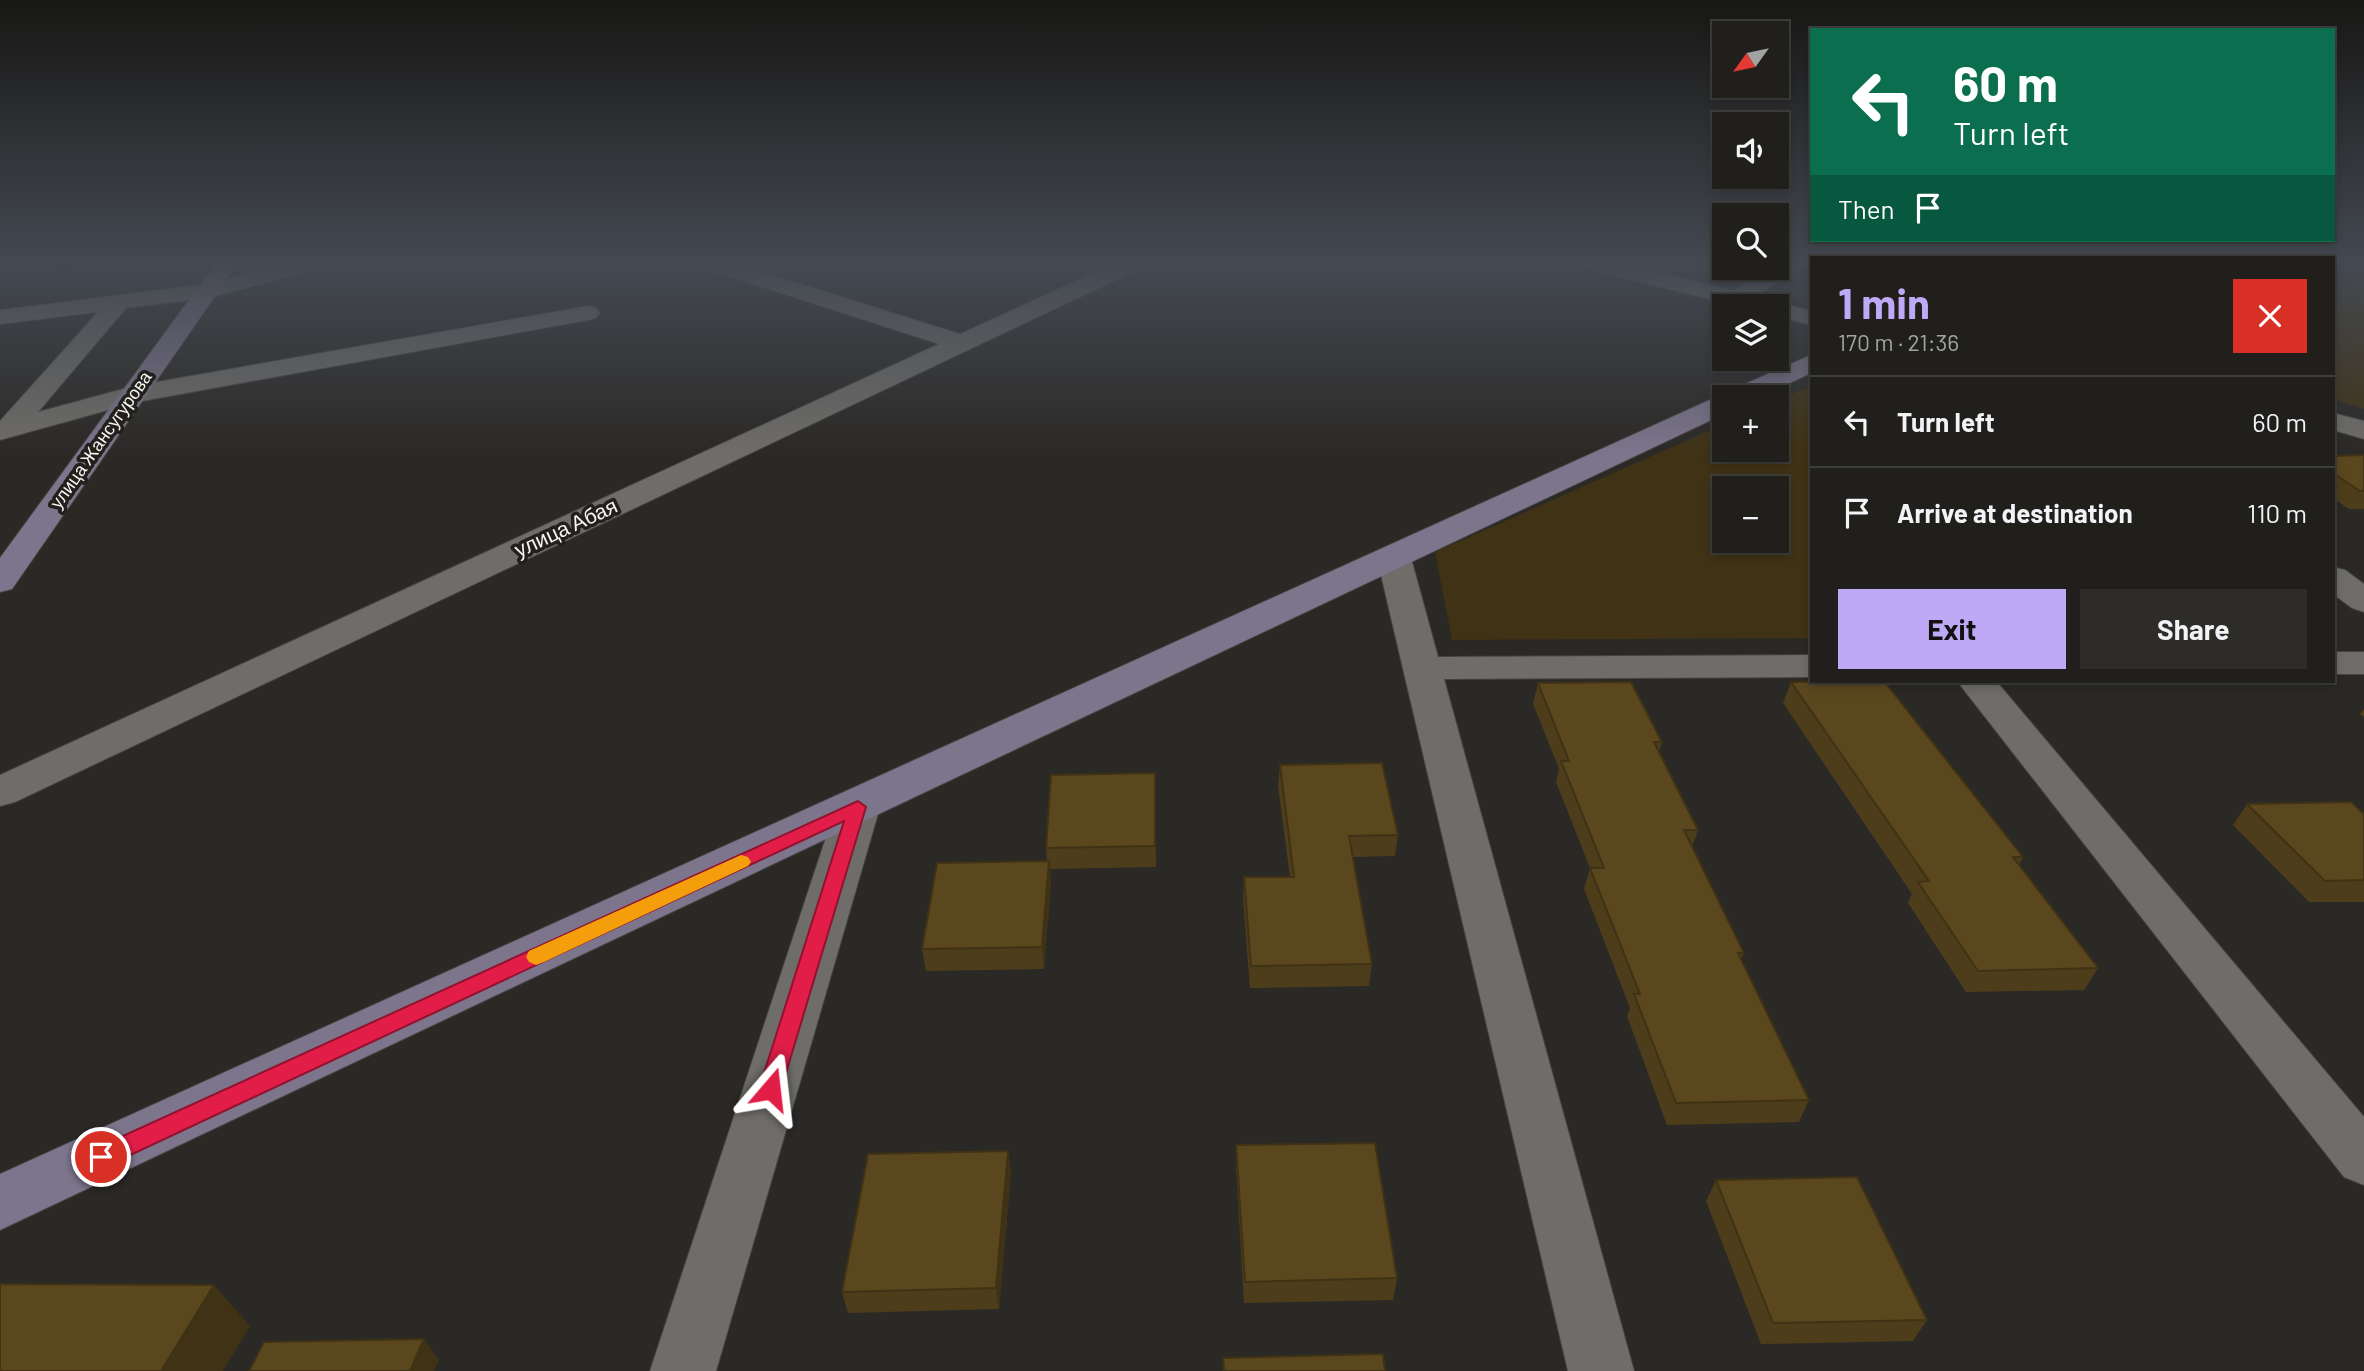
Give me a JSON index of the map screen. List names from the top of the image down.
{
  "streets": {
    "main road": ["улица Жансугурова"],
    "street": ["улица Абая"]
  },
  "north": "bottom left",
  "page": {
    "map_buttons": ["+", "−"],
    "turn": ["60 m", "Turn left"],
    "then": "Then",
    "heading": ["1 min", "170 m · 21:36"],
    "list": [
      {
        "name": "Turn left",
        "value": "60 m"
      },
      {
        "name": "Arrive at destination",
        "value": "110 m"
      }
    ],
    "buttons": ["Exit", "Share"]
  }
}
